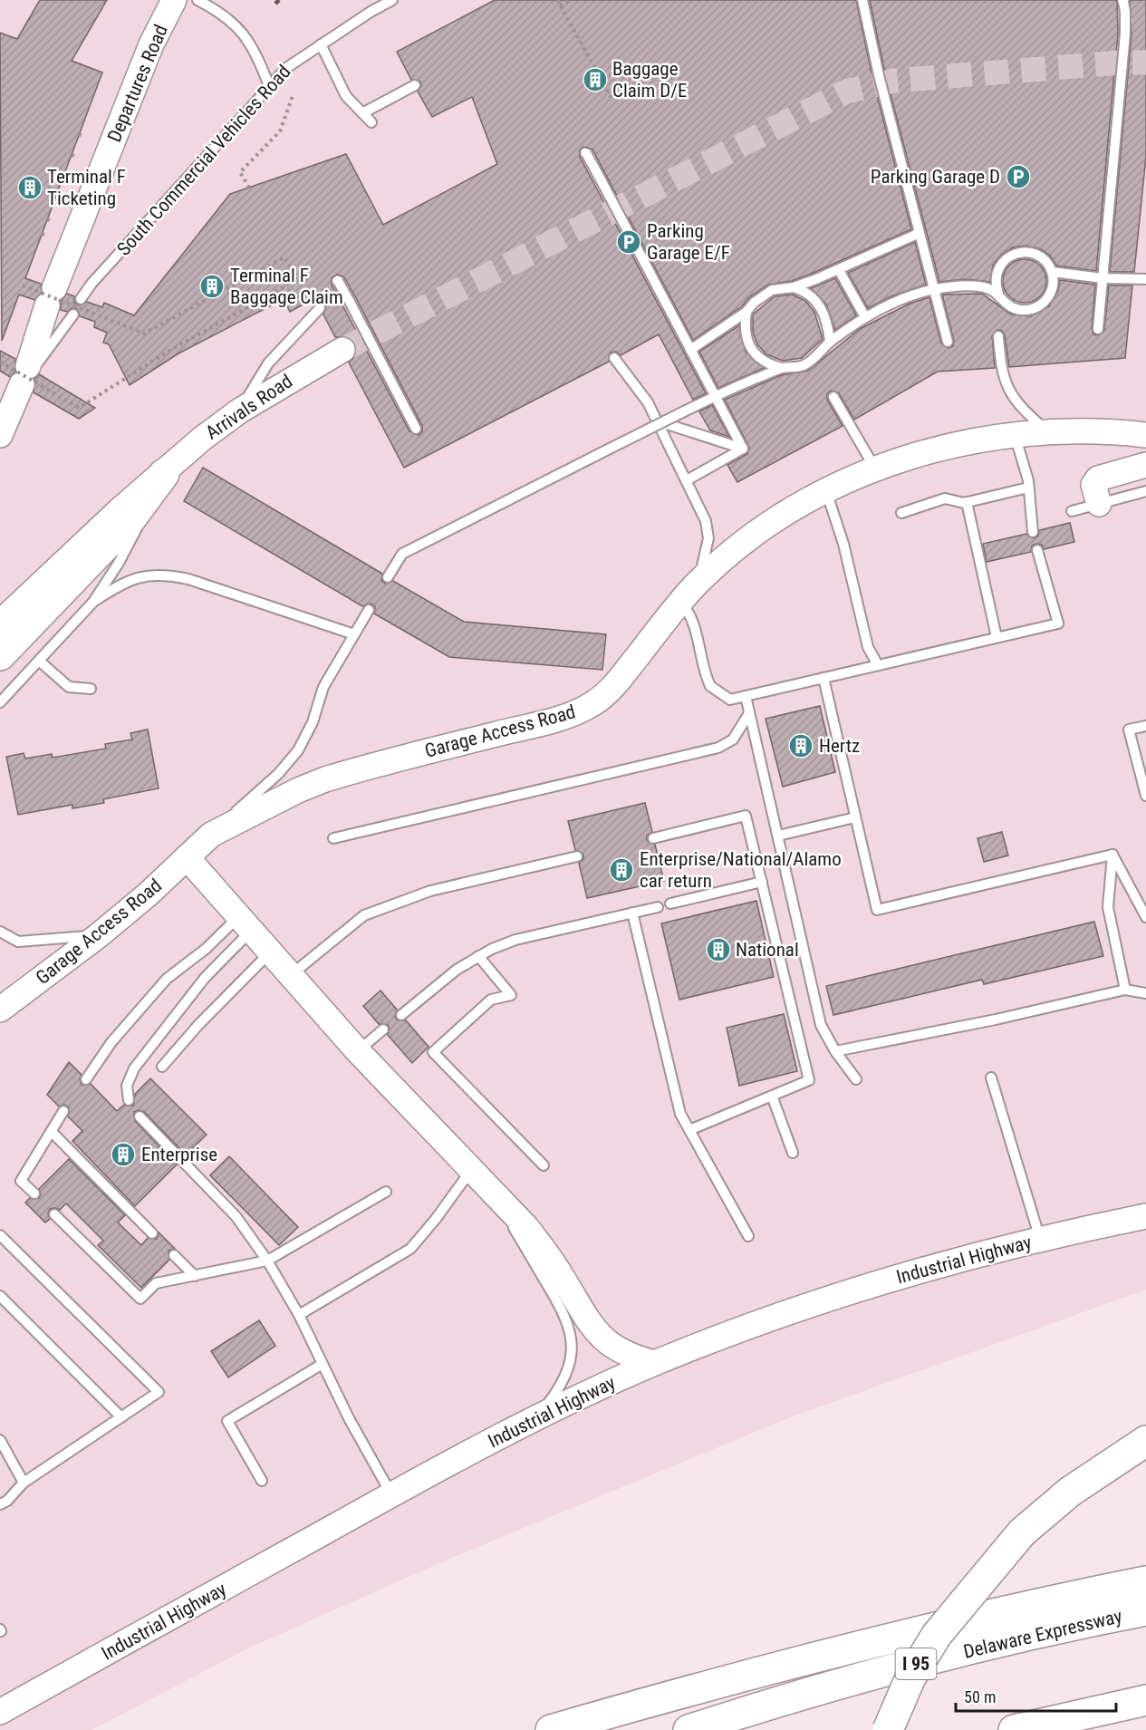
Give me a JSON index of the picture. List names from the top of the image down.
{
  "streets": {
    "highway": ["Delaware Expressway", "I 95"],
    "street": [
      "Departures Road",
      "Arrivals Road",
      "Garage Access Road",
      "Industrial Highway"
    ],
    "lane": ["South Commercial Vehicles Road"]
  },
  "places": {
    "building": [
      "Baggage Claim D/E",
      "Terminal F Ticketing",
      "Terminal F Baggage Claim",
      "Hertz",
      "Enterprise/National/Alamo car return",
      "National",
      "Enterprise"
    ],
    "parking": ["Parking Garage D", "Parking Garage E/F"]
  },
  "scale_bar": "50 m"
}
